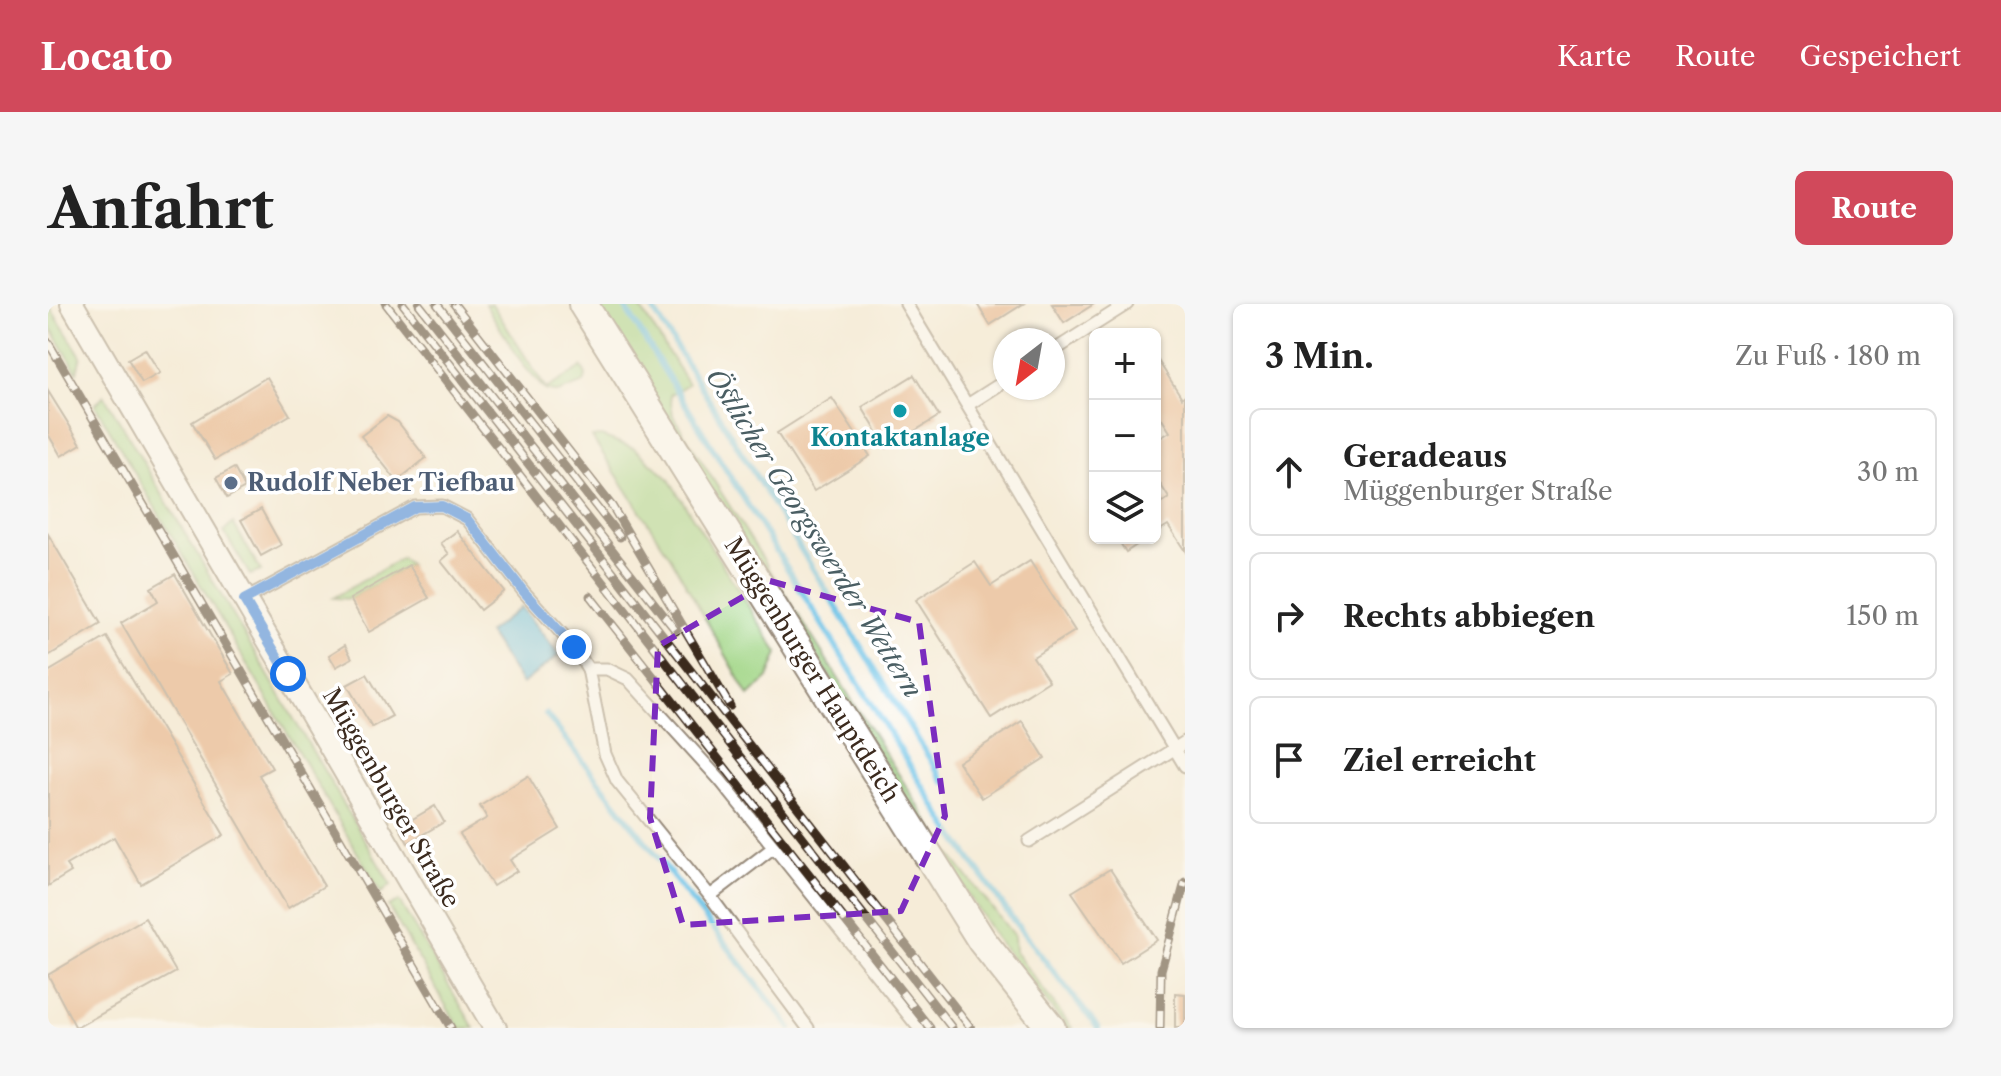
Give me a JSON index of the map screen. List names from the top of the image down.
{
  "streets": {
    "street": ["Müggenburger Hauptdeich", "Müggenburger Straße"]
  },
  "water": ["Östlicher Georgswerder Wettern"],
  "places": ["Kontaktanlage", "Rudolf Neber Tiefbau"],
  "north": "bottom left",
  "page": {
    "header": "Locato",
    "nav": ["Karte", "Route", "Gespeichert"],
    "buttons": "Route",
    "title": "Anfahrt",
    "heading": ["3 Min.", "Zu Fuß · 180 m"],
    "map_buttons": ["+", "−"],
    "list": [
      ["Geradeaus", "Müggenburger Straße", "30 m"],
      ["Rechts abbiegen", "150 m"],
      "Ziel erreicht"
    ]
  }
}
